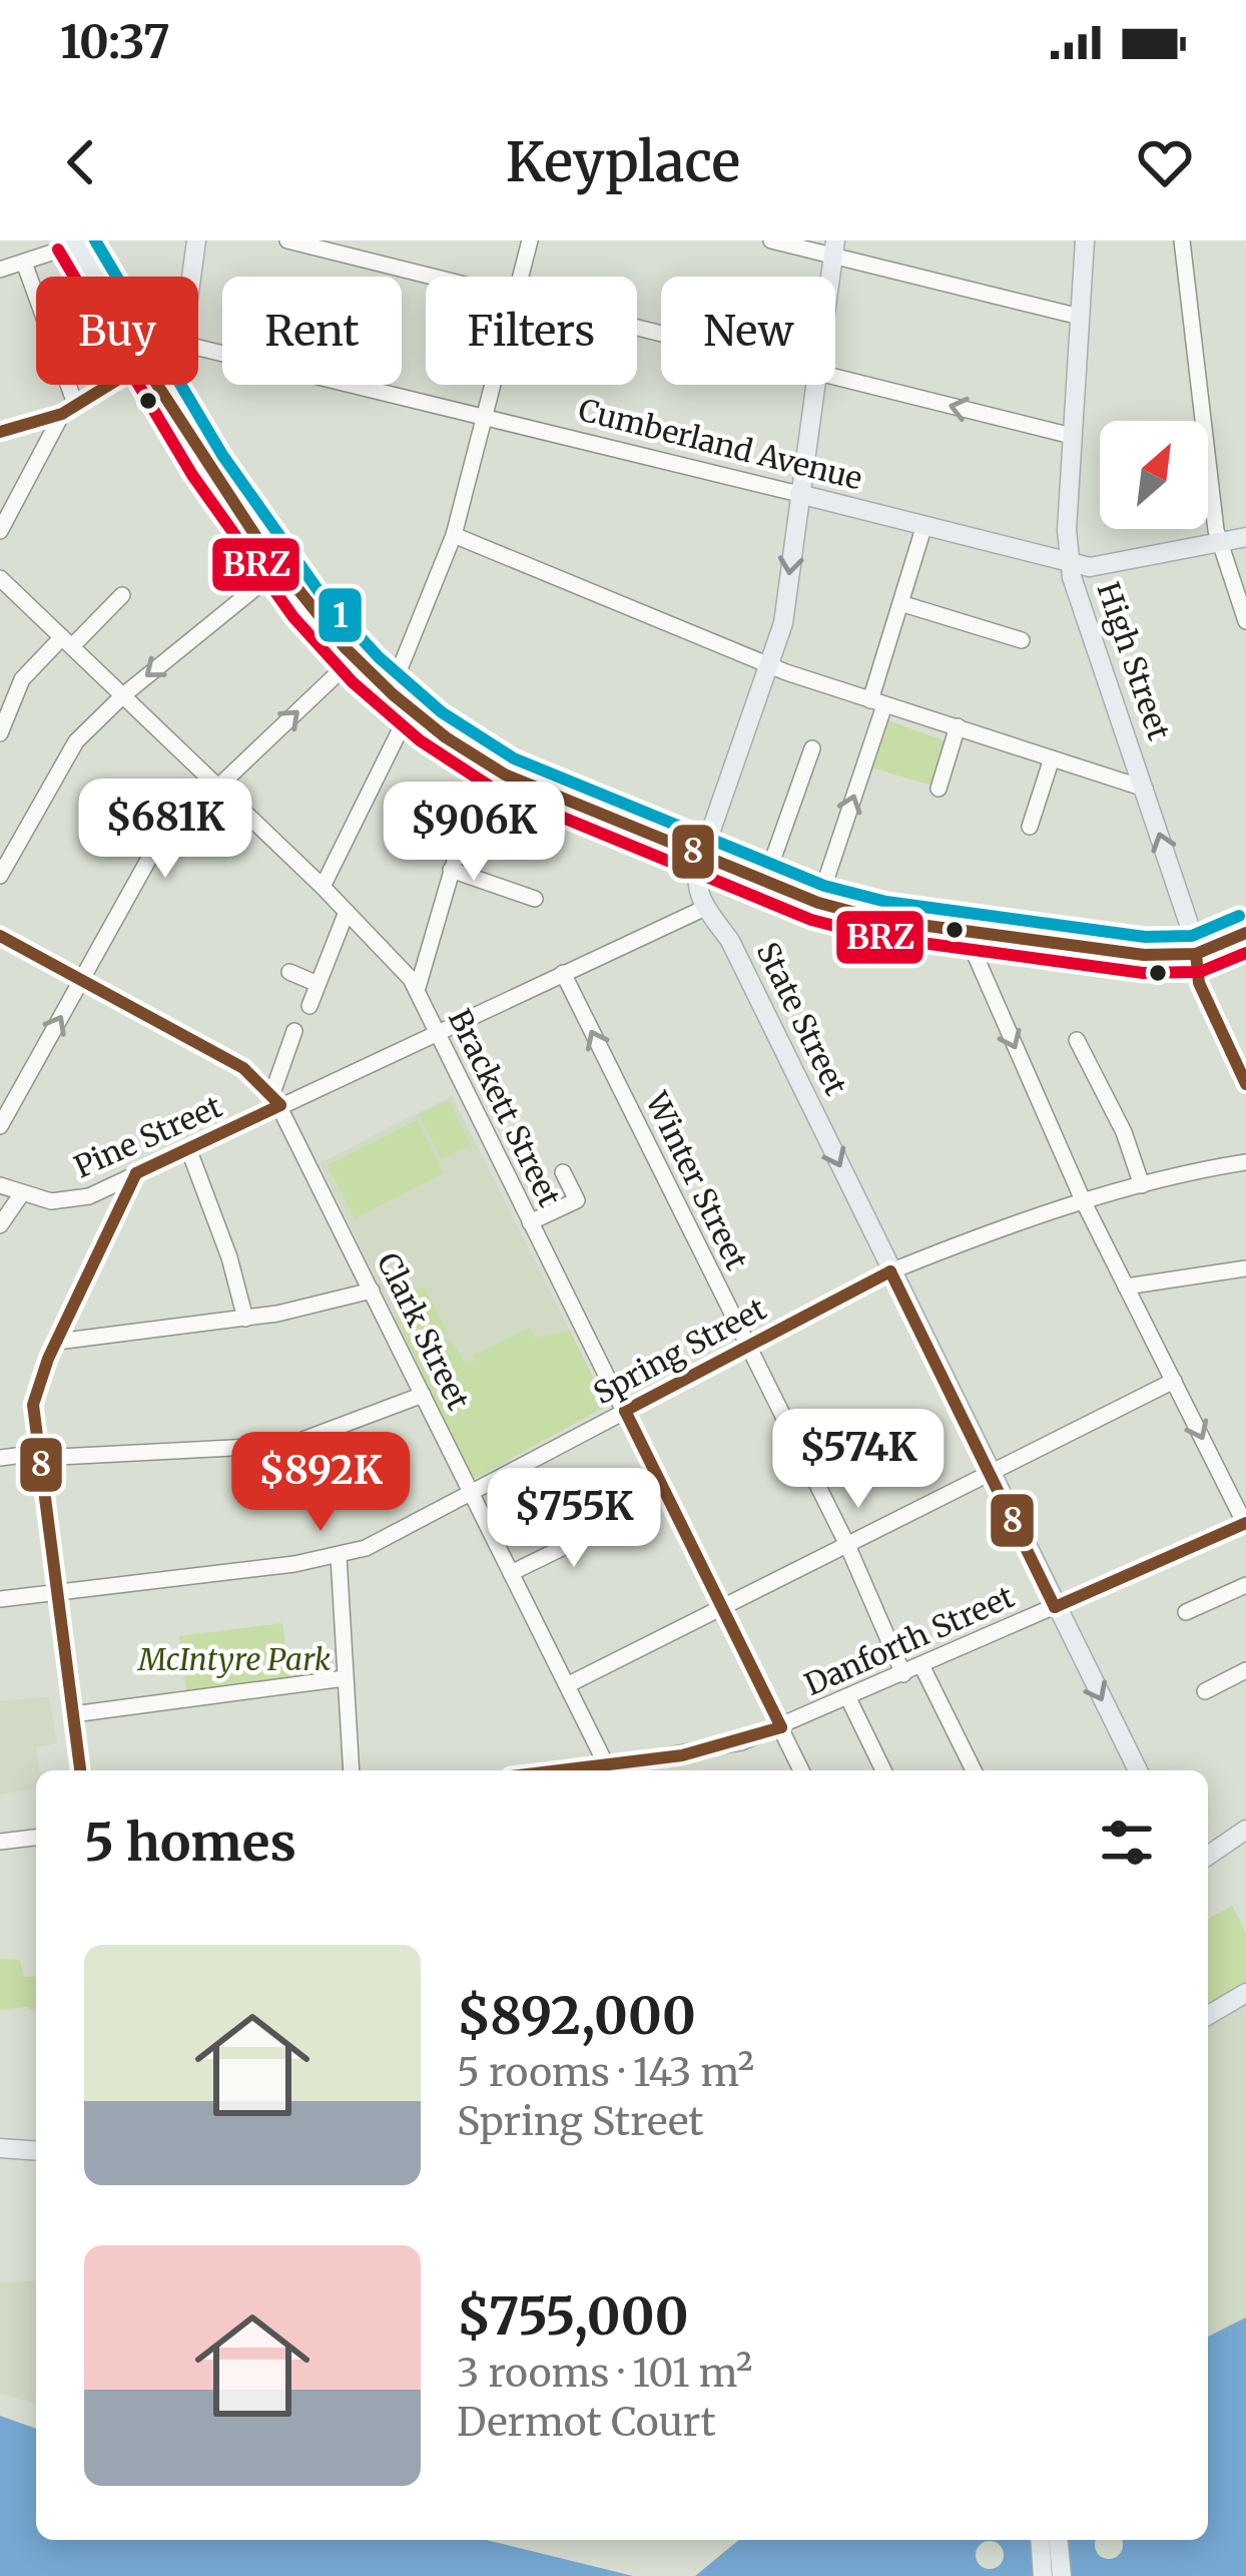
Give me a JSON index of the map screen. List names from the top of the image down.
{
  "streets": {
    "main road": ["Cumberland Avenue", "High Street", "State Street"],
    "street": [
      "Brackett Street",
      "Pine Street",
      "Winter Street",
      "Clark Street",
      "Spring Street",
      "Danforth Street"
    ]
  },
  "crossings": [
    ["Cumberland Avenue", "High Street"],
    ["State Street", "Pine Street"],
    ["State Street", "Spring Street"],
    ["State Street", "Danforth Street"],
    ["Brackett Street", "Pine Street"],
    ["Brackett Street", "Spring Street"],
    ["Brackett Street", "Danforth Street"],
    ["Pine Street", "Winter Street"],
    ["Pine Street", "Clark Street"],
    ["Winter Street", "Spring Street"],
    ["Winter Street", "Danforth Street"],
    ["Clark Street", "Spring Street"]
  ],
  "one_way": ["State Street", "Winter Street"],
  "parks": ["McIntyre Park"],
  "lines": ["transit line 1", "transit line BRZ", "transit line 8"],
  "north": "top right",
  "page": {
    "status": "10:37",
    "header": "Keyplace",
    "chip": [
      "Buy",
      "Rent",
      "Filters",
      "New"
    ],
    "price": [
      "$681K",
      "$906K",
      "$574K",
      "$892K",
      "$755K"
    ],
    "heading": "5 homes",
    "list": [
      {
        "name": "$892,000",
        "note": "5 rooms · 143 m² · Spring Street"
      },
      {
        "name": "$755,000",
        "note": "3 rooms · 101 m² · Dermot Court"
      }
    ]
  }
}
